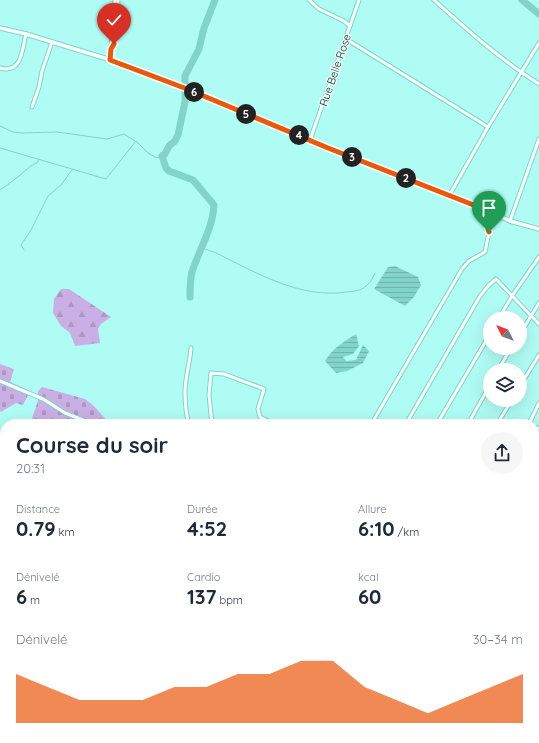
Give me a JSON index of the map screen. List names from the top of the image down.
{
  "streets": {
    "street": ["Rue Belle Rose"]
  },
  "north": "top left",
  "page": {
    "pins": [
      "6",
      "5",
      "4",
      "3",
      "2"
    ],
    "heading": ["Course du soir", "20:31"],
    "stats": [
      ["Distance", "0.79 km"],
      ["Durée", "4:52"],
      ["Allure", "6:10 /km"],
      ["Dénivelé", "6 m"],
      ["Cardio", "137 bpm"],
      ["kcal", "60"]
    ],
    "chart": ["Dénivelé", "30–34 m"]
  }
}
